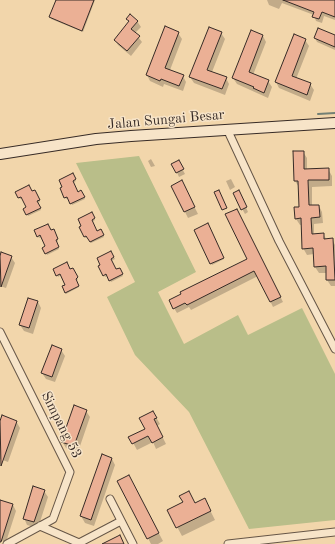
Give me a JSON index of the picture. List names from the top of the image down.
{
  "streets": {
    "street": ["Jalan Sungai Besar", "Simpang 53"]
  }
}
